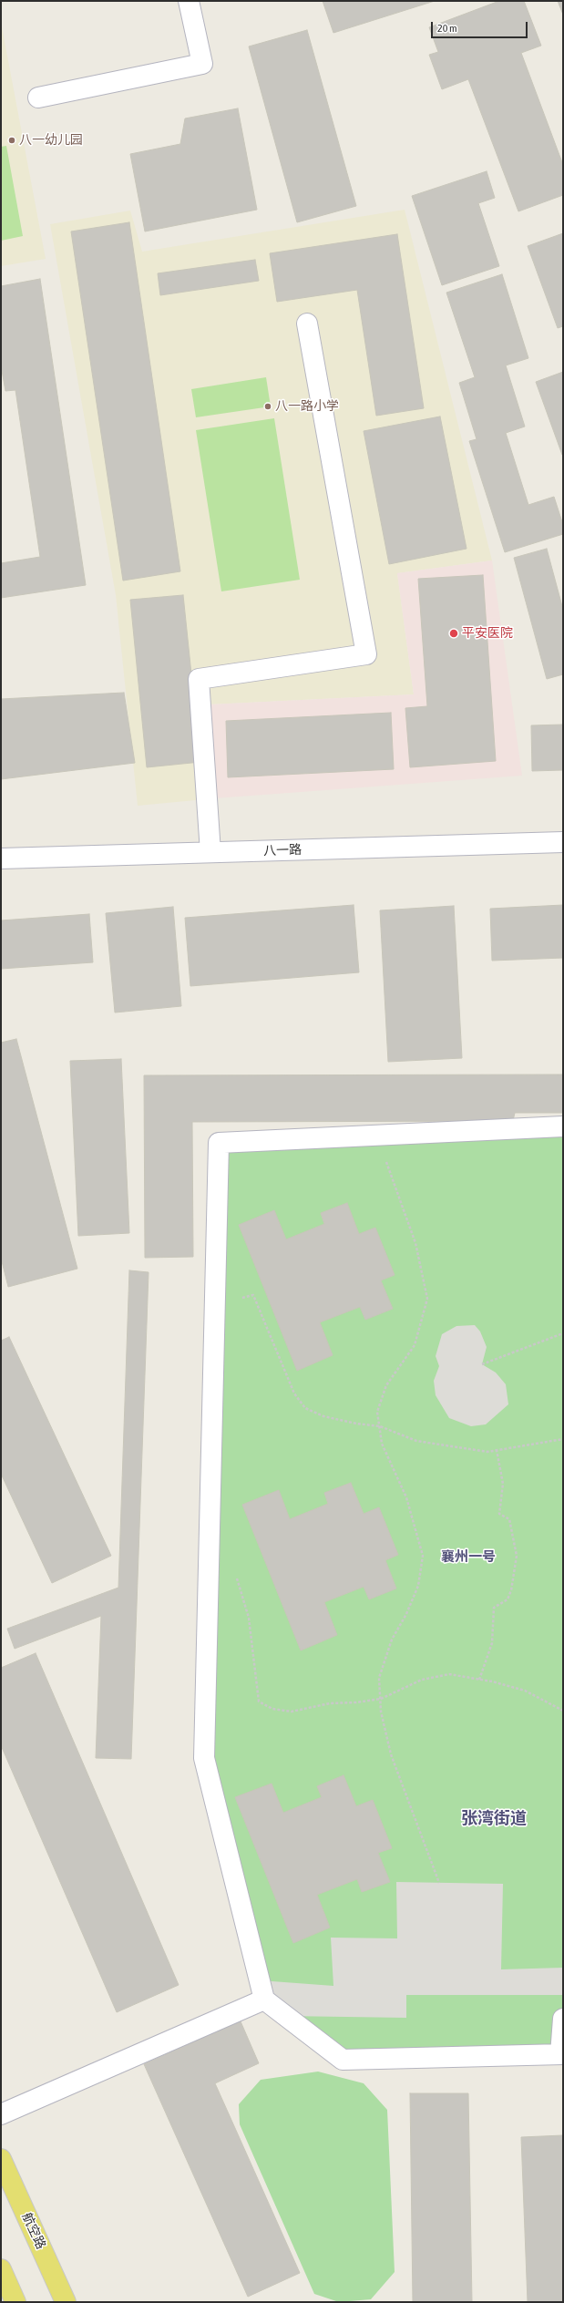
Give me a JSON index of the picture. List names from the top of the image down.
{
  "streets": {
    "main road": ["航空路"],
    "street": ["八一路"]
  },
  "districts": ["襄州一号", "张湾街道"],
  "places": ["八一幼儿园", "八一路小学", "平安医院"],
  "scale_bar": "20 m"
}
